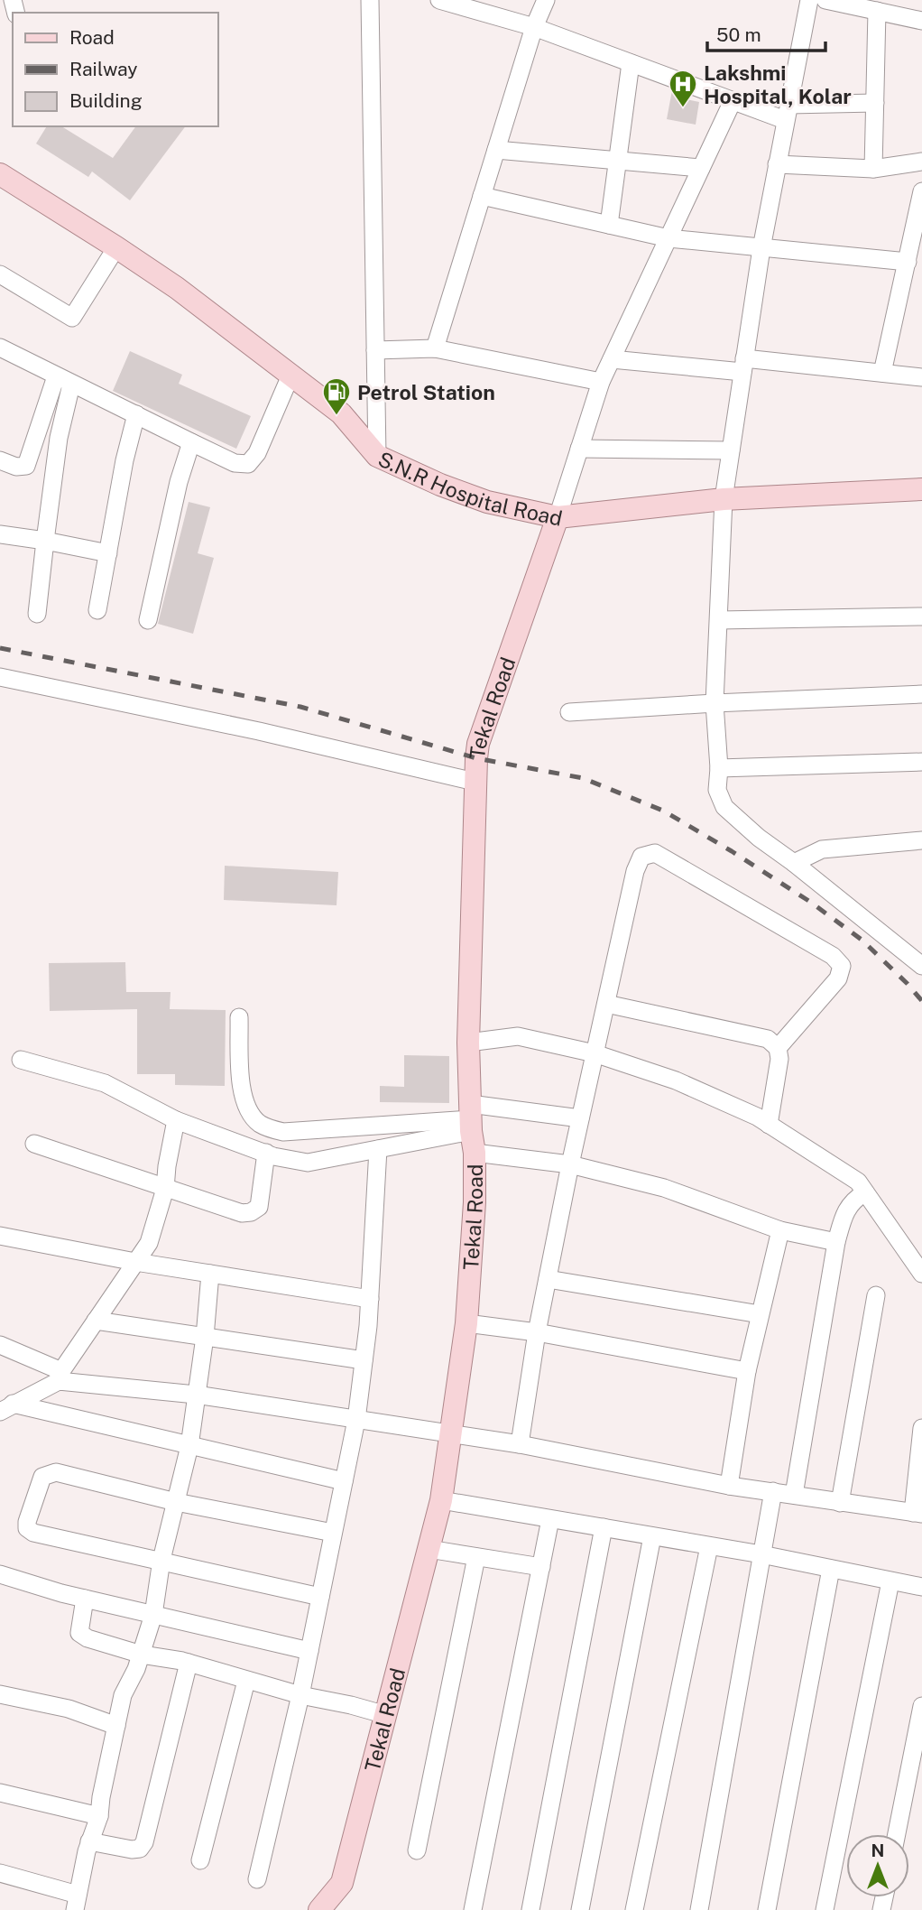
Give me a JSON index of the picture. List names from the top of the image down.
{
  "streets": {
    "main road": ["S.N.R Hospital Road", "Tekal Road"]
  },
  "crossings": [
    ["S.N.R Hospital Road", "Tekal Road"]
  ],
  "places": {
    "hospital": ["Lakshmi Hospital, Kolar"],
    "fuel station": ["Petrol Station"]
  },
  "legend": ["Road", "Railway", "Building"],
  "scale_bar": "50 m",
  "north": "top"
}
